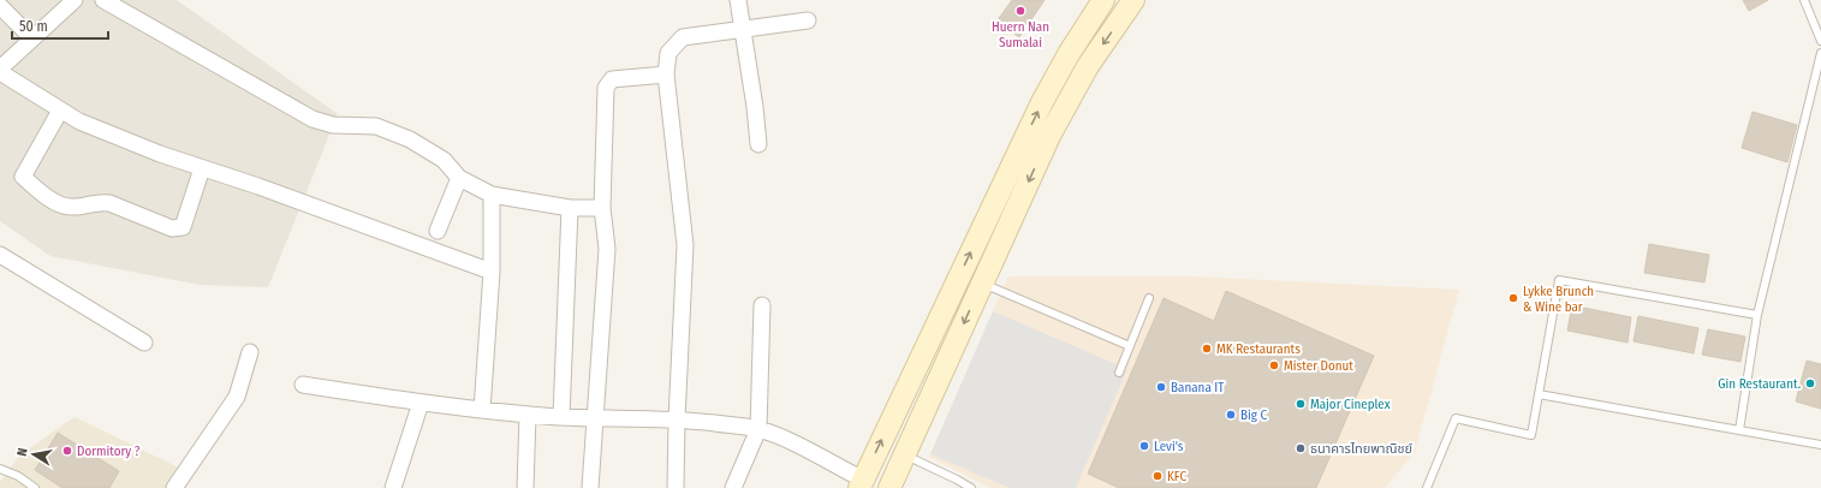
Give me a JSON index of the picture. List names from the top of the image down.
{
  "places": [
    "Huern Nan Sumalai",
    "Lykke Brunch & Wine bar",
    "MK Restaurants",
    "Mister Donut",
    "Gin Restaurant.",
    "Banana IT",
    "Major Cineplex",
    "Big C",
    "Levi's",
    "ธนาคารไทยพาณิชย์",
    "Dormitory ?",
    "KFC"
  ],
  "scale_bar": "50 m",
  "north": "left"
}
